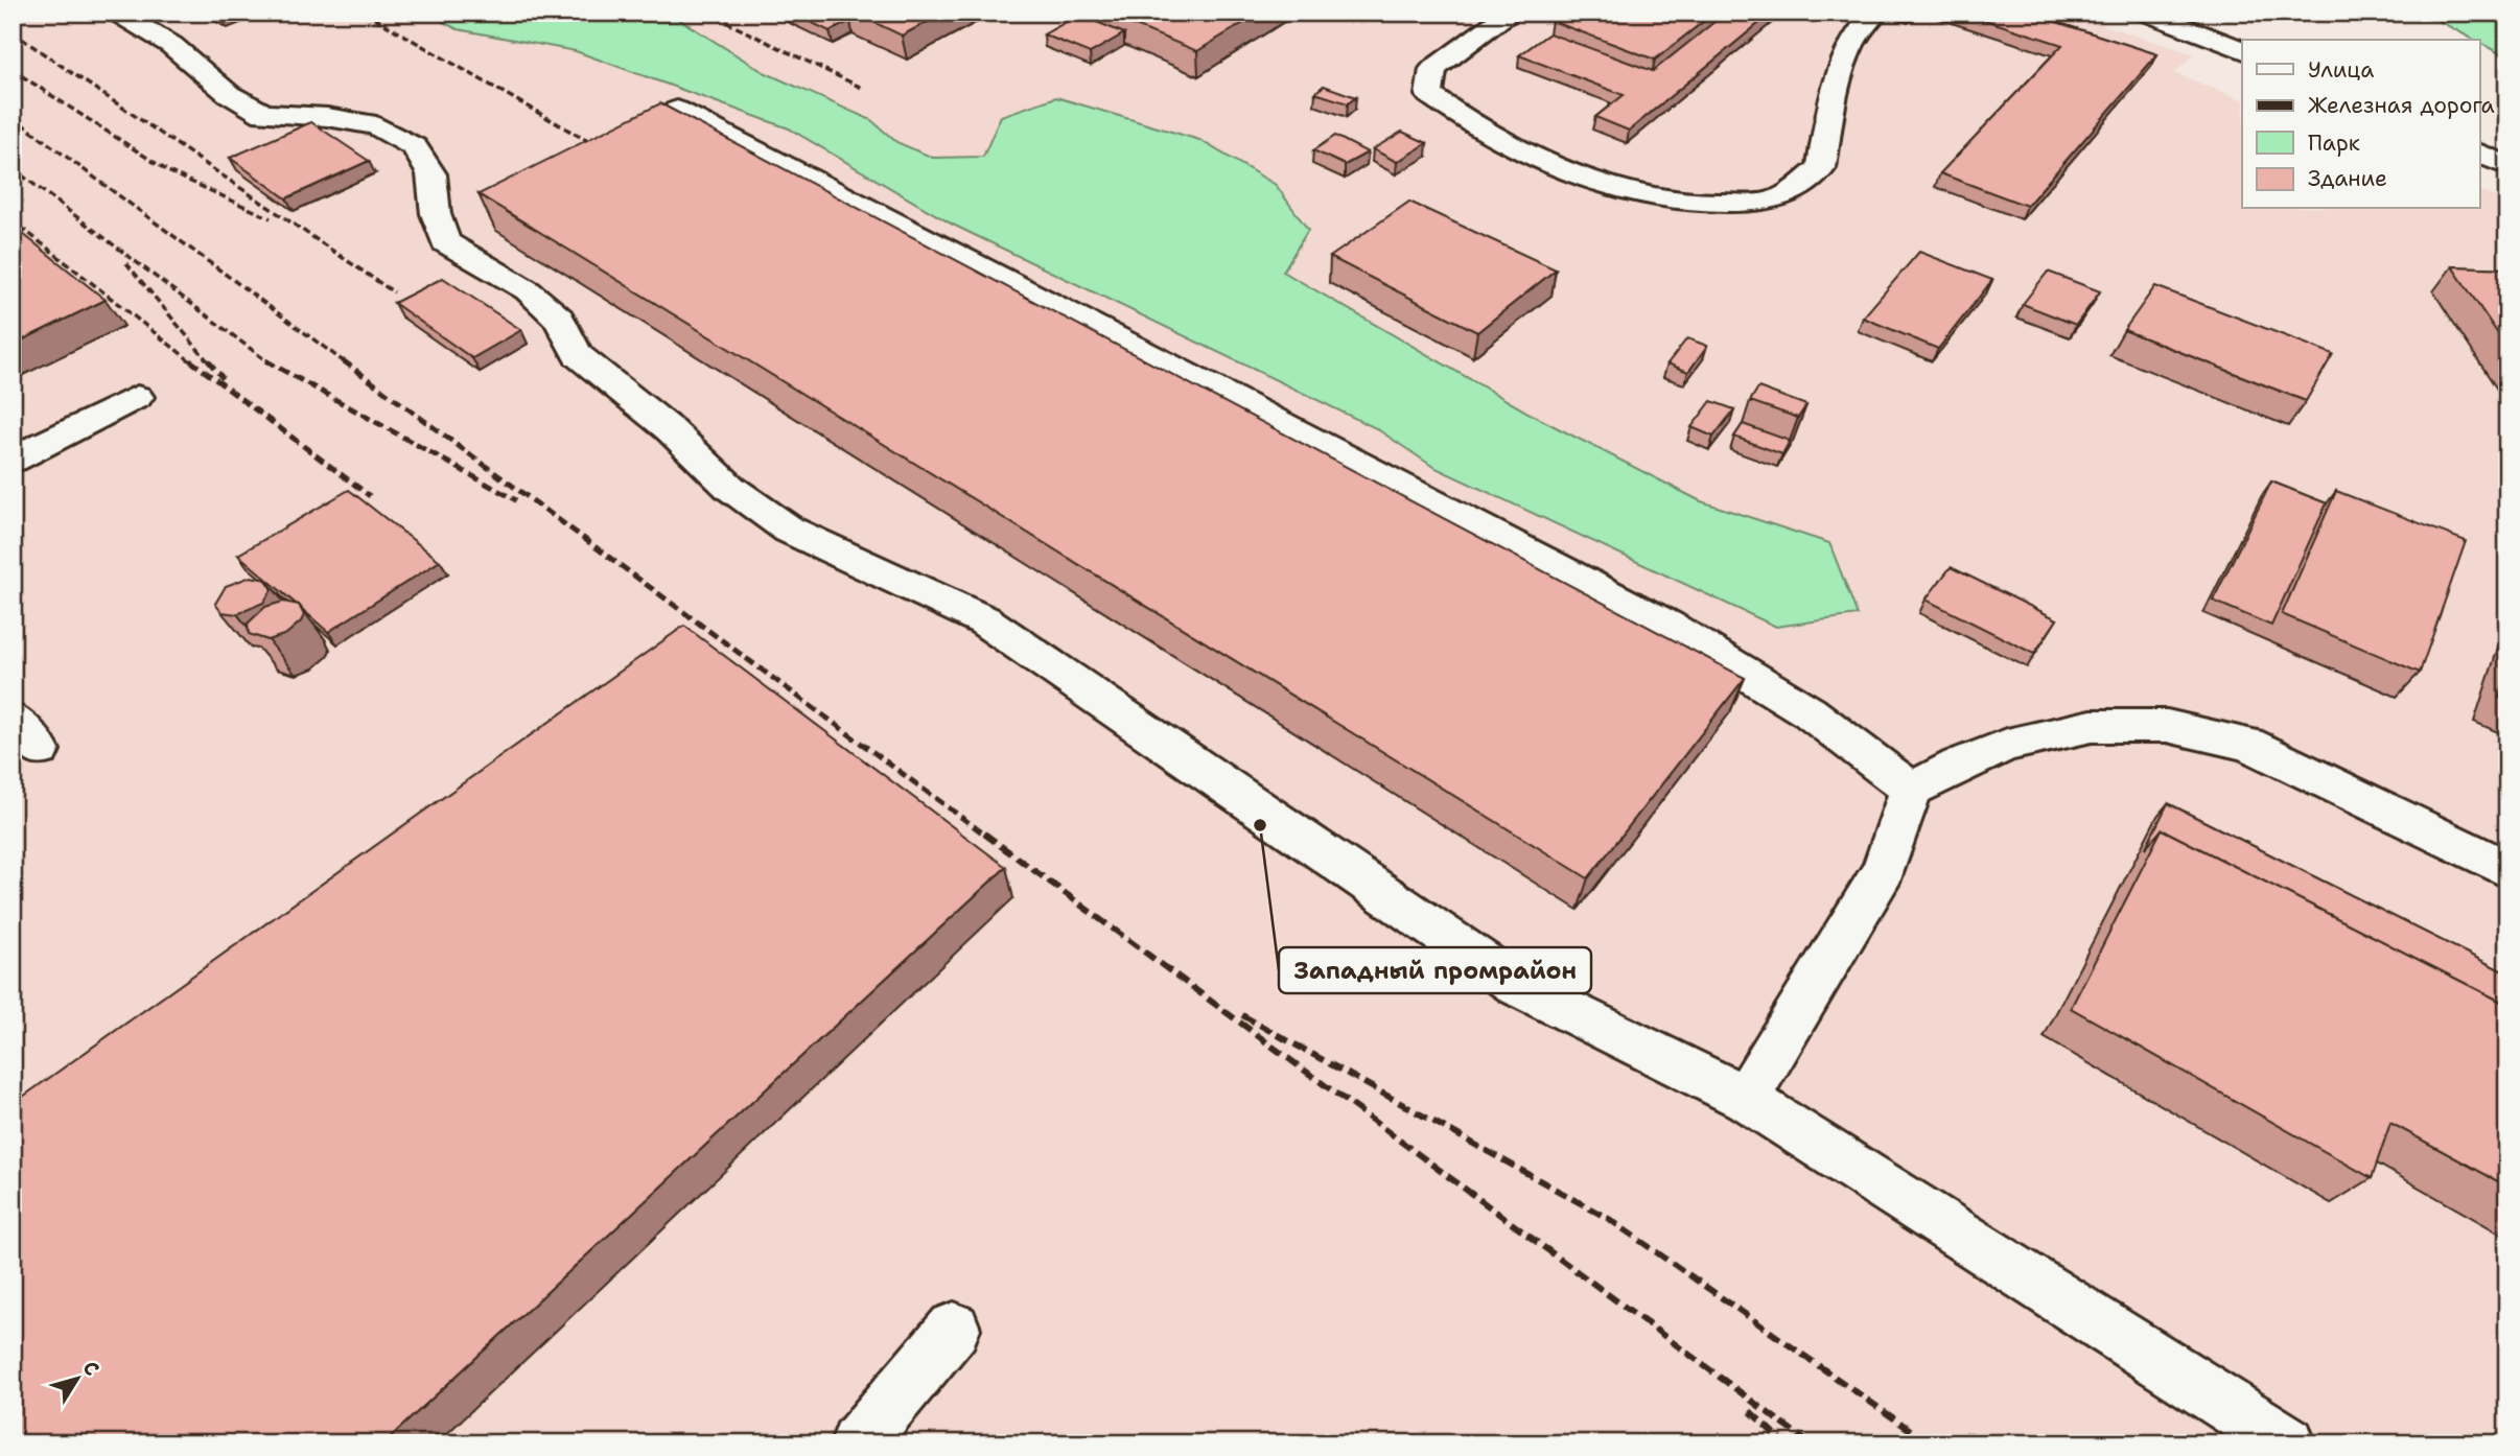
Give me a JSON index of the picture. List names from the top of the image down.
{
  "places": ["Западный промрайон"],
  "legend": [
    "Улица",
    "Железная дорога",
    "Парк",
    "Здание"
  ],
  "north": "top right"
}
